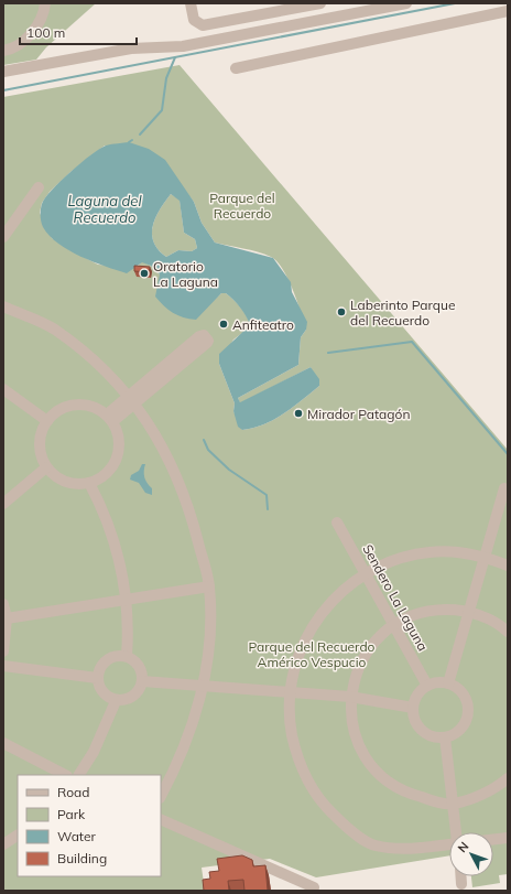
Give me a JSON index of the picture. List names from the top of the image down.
{
  "streets": {
    "street": ["Sendero La Laguna"]
  },
  "water": ["Laguna del Recuerdo"],
  "parks": ["Parque del Recuerdo", "Parque del Recuerdo Américo Vespucio"],
  "places": [
    "Oratorio La Laguna",
    "Laberinto Parque del Recuerdo",
    "Anfiteatro",
    "Mirador Patagón"
  ],
  "legend": [
    "Road",
    "Park",
    "Water",
    "Building"
  ],
  "scale_bar": "100 m",
  "north": "top left"
}
